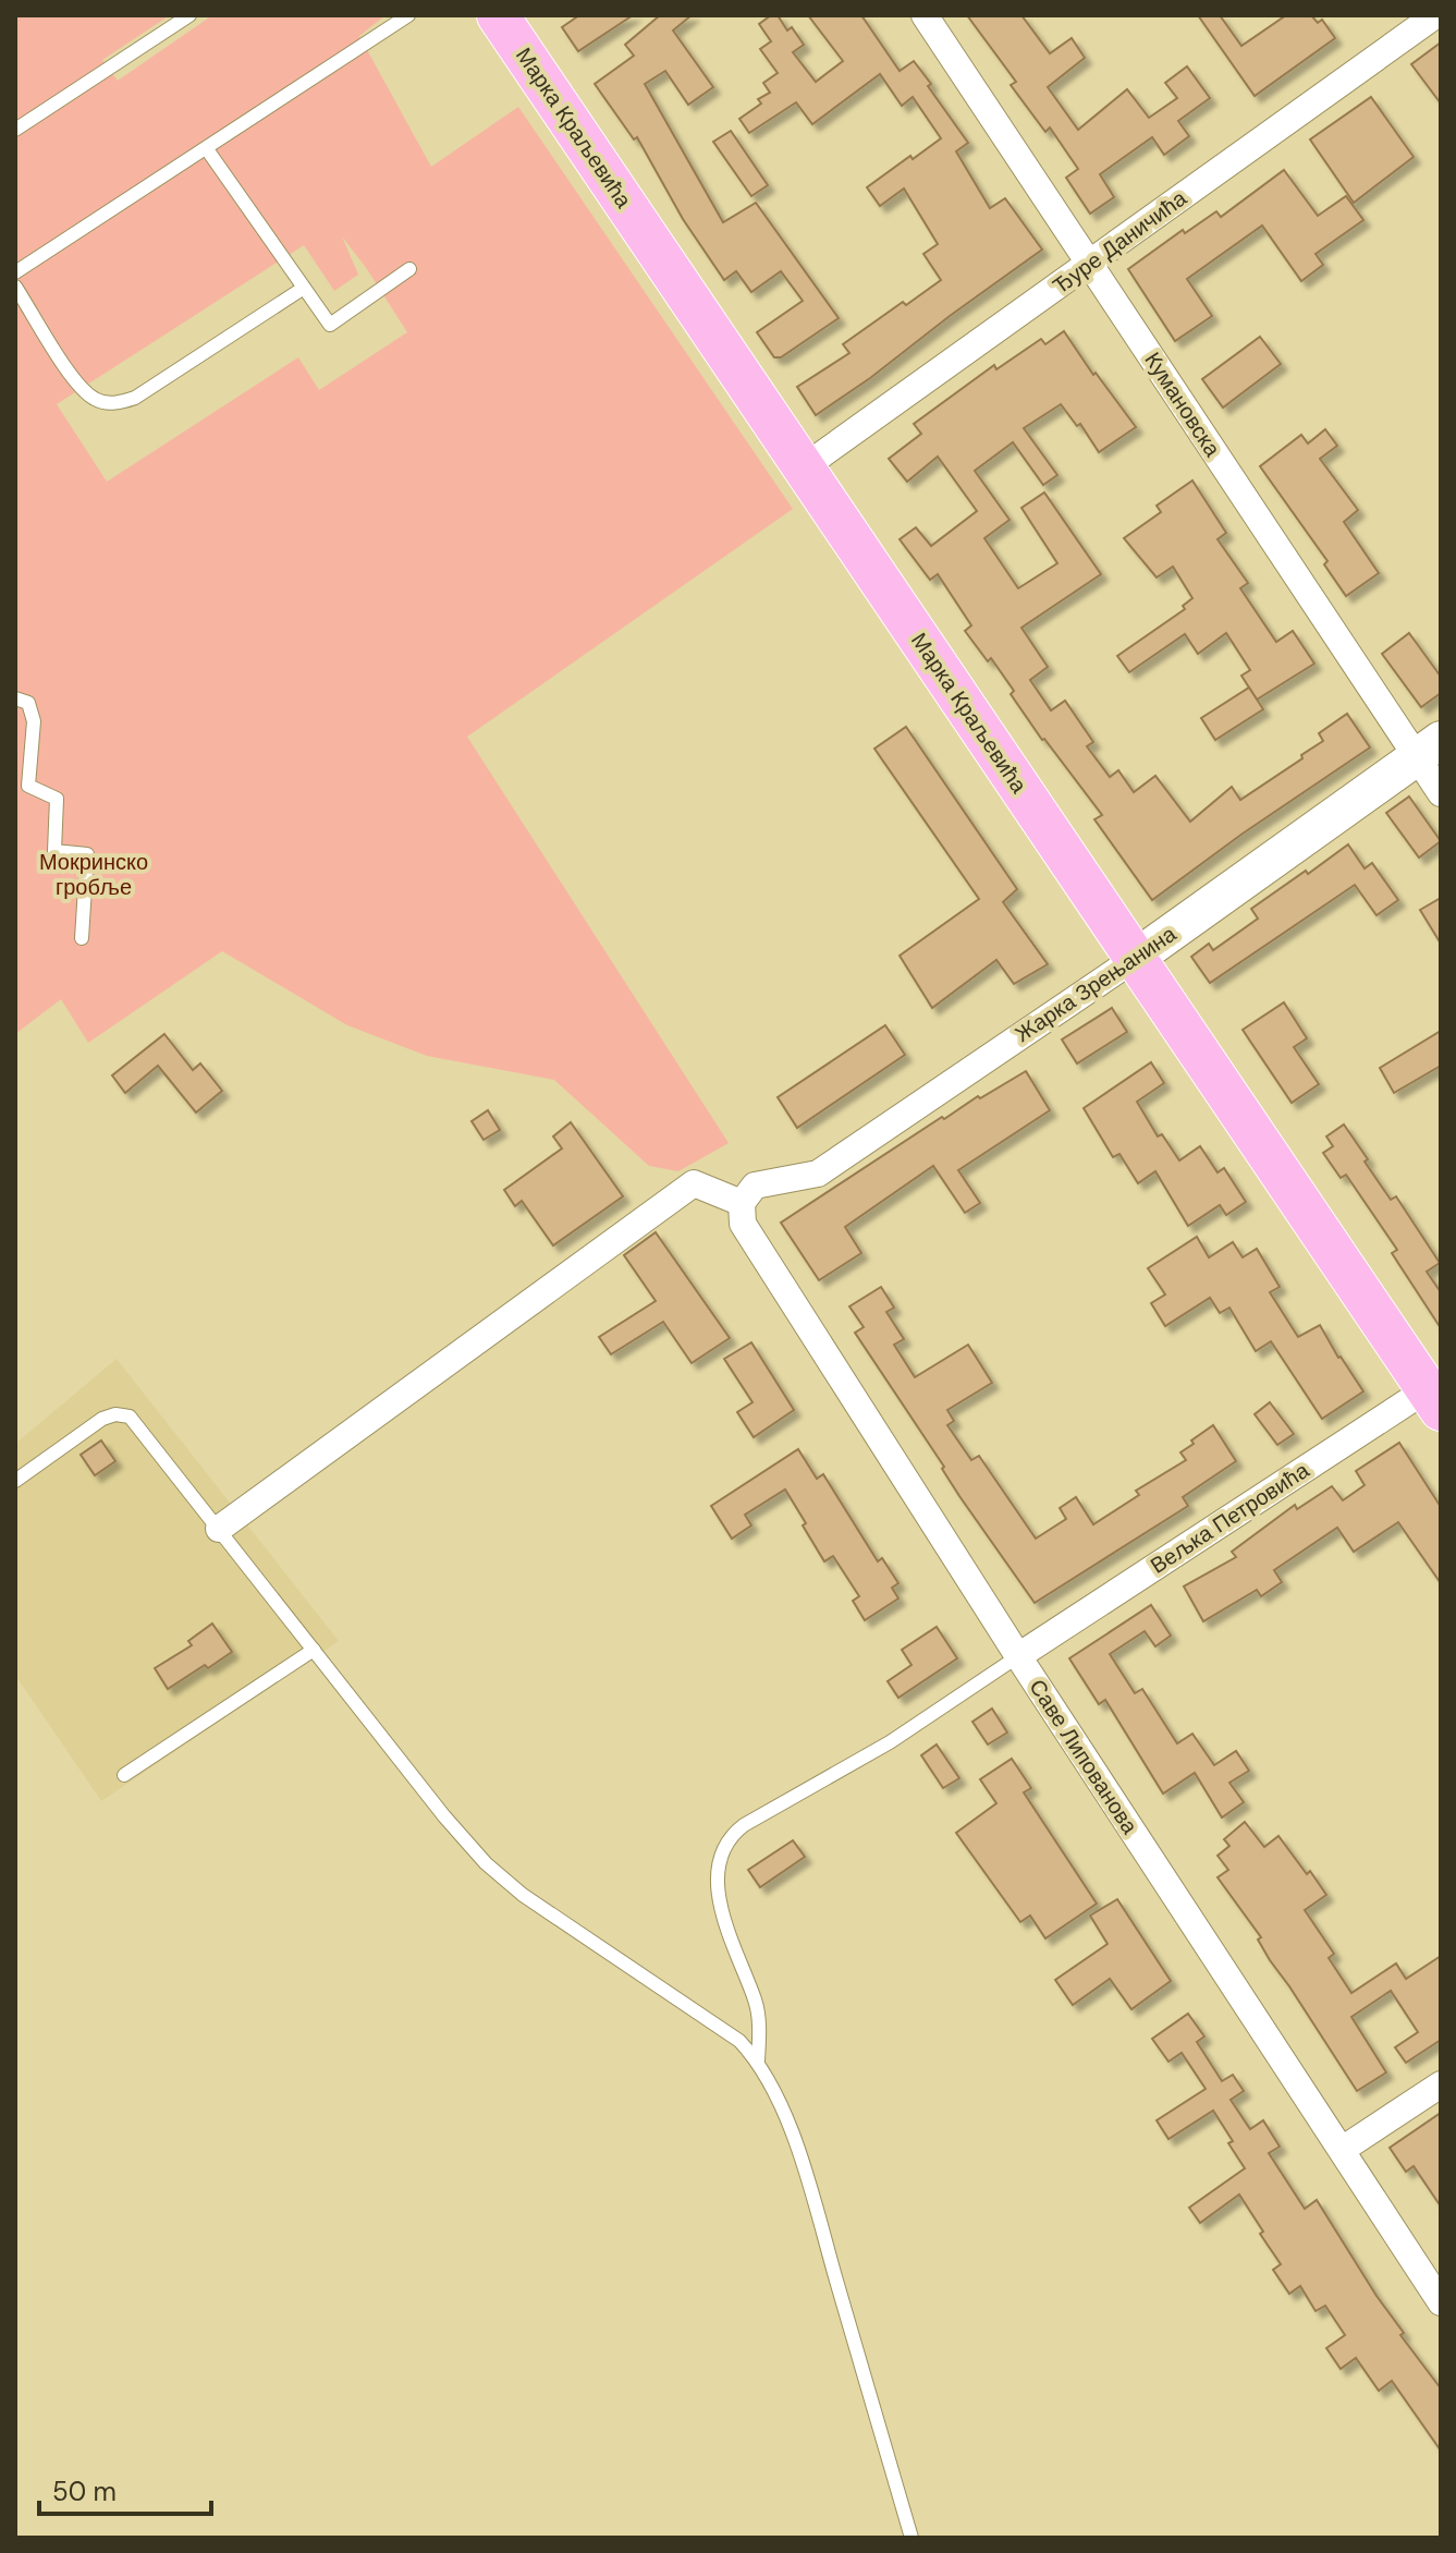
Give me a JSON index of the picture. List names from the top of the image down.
{
  "streets": {
    "main road": ["Марка Краљевића"],
    "street": [
      "Ђуре Даничића",
      "Кумановска",
      "Жарка Зрењанина",
      "Вељка Петровића",
      "Саве Липованова"
    ]
  },
  "crossings": [
    ["Марка Краљевића", "Ђуре Даничића"],
    ["Марка Краљевића", "Жарка Зрењанина"],
    ["Марка Краљевића", "Вељка Петровића"],
    ["Ђуре Даничића", "Кумановска"],
    ["Кумановска", "Жарка Зрењанина"],
    ["Жарка Зрењанина", "Саве Липованова"],
    ["Вељка Петровића", "Саве Липованова"]
  ],
  "parks": ["Мокринско гробље"],
  "scale_bar": "50 m"
}
